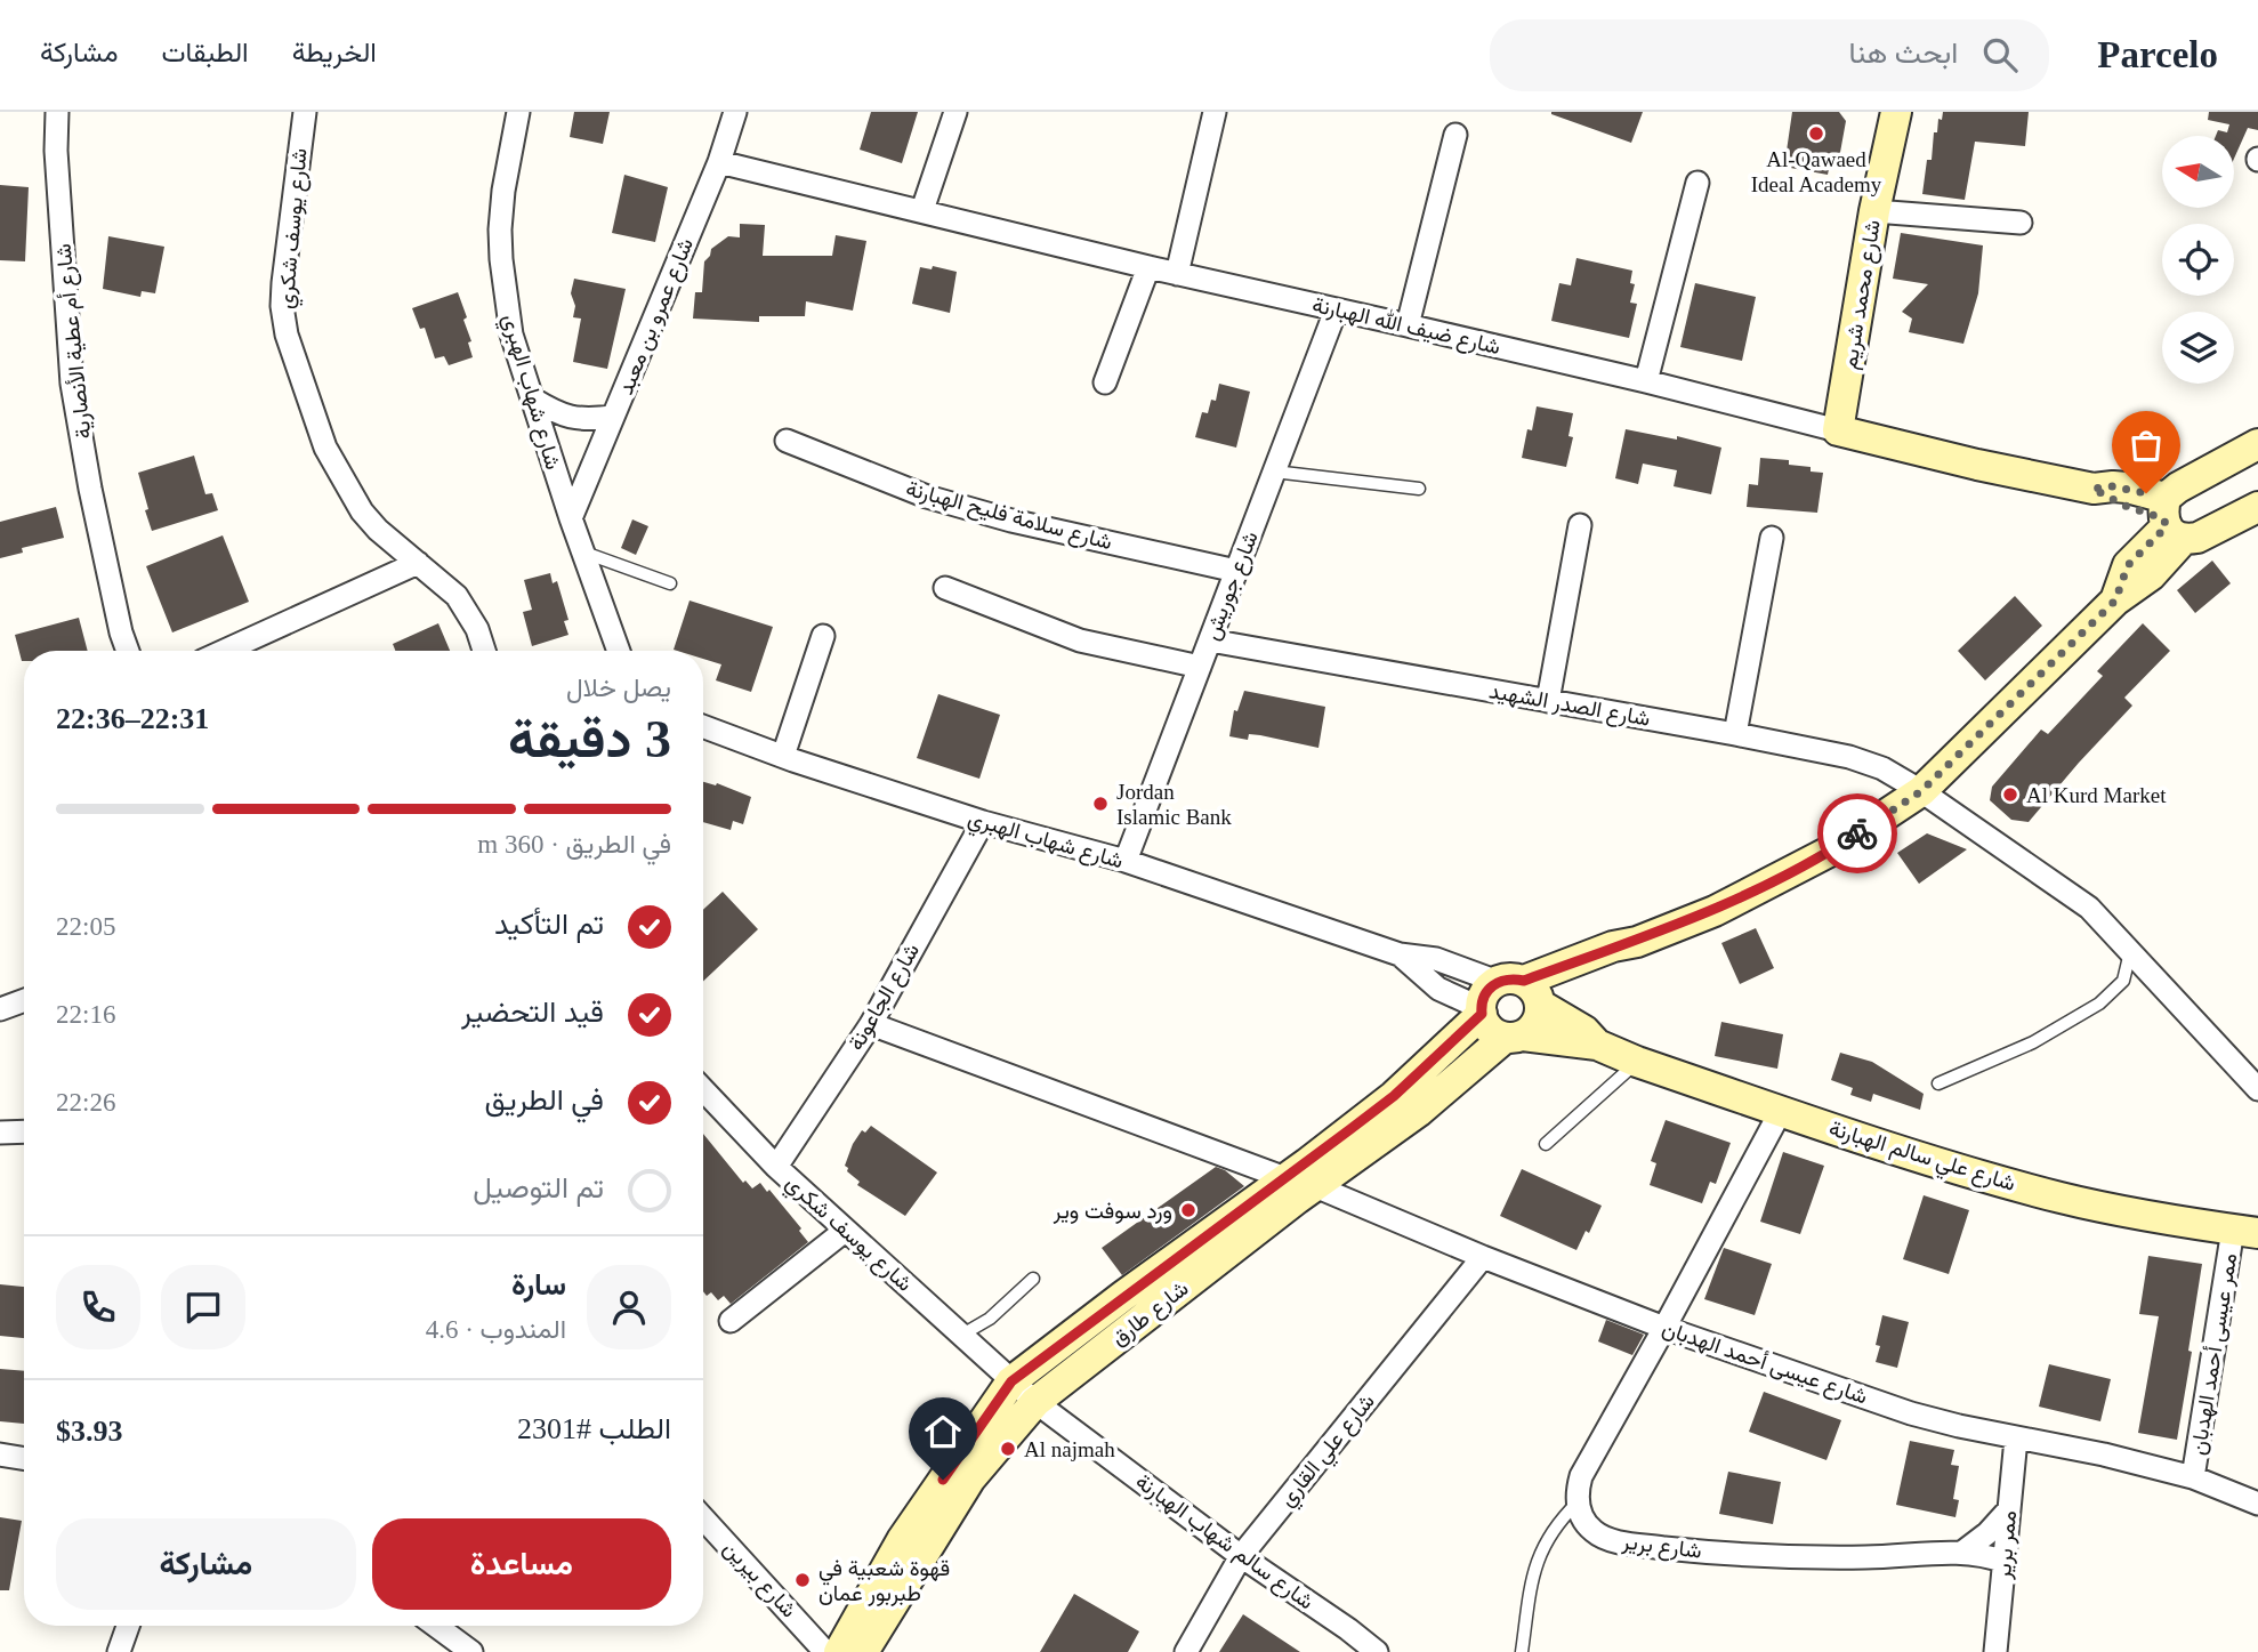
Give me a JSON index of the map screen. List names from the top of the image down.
{
  "streets": {
    "street": [
      "شارع يوسف شكري",
      "شارع محمد شريم",
      "شارع عمرو بن معبد",
      "شارع ضيف الله الهبارنة",
      "شارع أم عطية الأنصارية",
      "شارع شهاب الهبري",
      "شارع سلامة فليح الهبارنة",
      "شارع جوريش",
      "شارع الصدر الشهيد",
      "شارع الجاعونة",
      "شارع علي سالم الهبارنة",
      "شارع طارق",
      "ممر عيسى أحمد الهدبان",
      "شارع عيسى أحمد الهدبان",
      "شارع علي القاري",
      "شارع سالم شهاب الهبارنة",
      "ممر برير",
      "شارع برير",
      "شارع بيرين"
    ]
  },
  "crossings": [
    ["شارع يوسف شكري", "شارع الجاعونة"],
    ["شارع يوسف شكري", "شارع طارق"],
    ["شارع يوسف شكري", "شارع سالم شهاب الهبارنة"],
    ["شارع محمد شريم", "شارع ضيف الله الهبارنة"],
    ["شارع عمرو بن معبد", "شارع ضيف الله الهبارنة"],
    ["شارع عمرو بن معبد", "شارع شهاب الهبري"],
    ["شارع ضيف الله الهبارنة", "شارع جوريش"],
    ["شارع شهاب الهبري", "شارع جوريش"],
    ["شارع شهاب الهبري", "شارع الجاعونة"],
    ["شارع شهاب الهبري", "شارع علي سالم الهبارنة"],
    ["شارع شهاب الهبري", "شارع طارق"],
    ["شارع سلامة فليح الهبارنة", "شارع جوريش"],
    ["شارع جوريش", "شارع الصدر الشهيد"],
    ["شارع الجاعونة", "شارع عيسى أحمد الهدبان"],
    ["شارع علي سالم الهبارنة", "شارع طارق"],
    ["شارع علي سالم الهبارنة", "ممر عيسى أحمد الهدبان"],
    ["شارع طارق", "شارع عيسى أحمد الهدبان"],
    ["شارع طارق", "شارع سالم شهاب الهبارنة"],
    ["ممر عيسى أحمد الهدبان", "شارع عيسى أحمد الهدبان"],
    ["شارع عيسى أحمد الهدبان", "شارع علي القاري"],
    ["شارع عيسى أحمد الهدبان", "ممر برير"],
    ["شارع علي القاري", "شارع سالم شهاب الهبارنة"],
    ["ممر برير", "شارع برير"]
  ],
  "places": [
    "Al-Qawaed Ideal Academy",
    "Al Kurd Market",
    "Jordan Islamic Bank",
    "ورد سوفت وير",
    "Al najmah",
    "قهوة شعبية في طبربور عمان"
  ],
  "north": "left",
  "page": {
    "header": "Parcelo",
    "search": "ابحث هنا",
    "nav": ["الخريطة", "الطبقات", "مشاركة"],
    "heading": ["3 دقيقة", "يصل خلال", "22:31–22:36"],
    "panel": [
      "سارة",
      "المندوب · 4.6",
      "الطلب #2301",
      "$3.93"
    ],
    "bar": "في الطريق · 360 m",
    "list": [
      ["تم التأكيد", "22:05"],
      ["قيد التحضير", "22:16"],
      ["في الطريق", "22:26"],
      "تم التوصيل"
    ],
    "buttons": ["مساعدة", "مشاركة"]
  }
}
